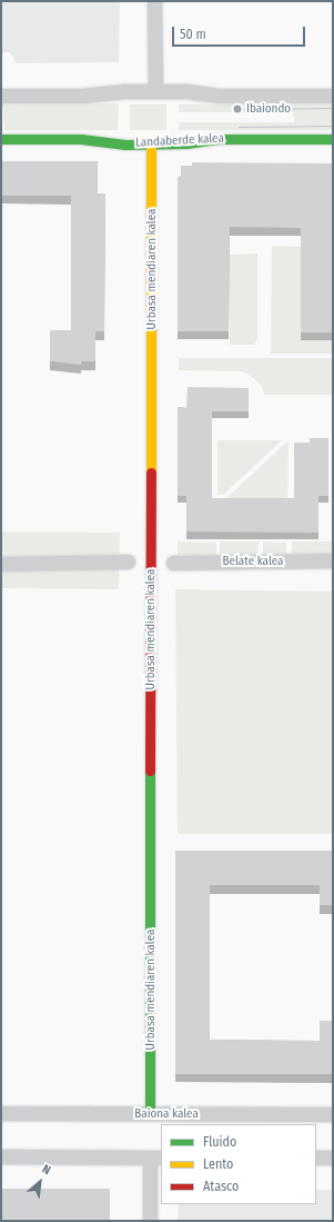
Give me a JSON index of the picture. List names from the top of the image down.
{
  "streets": {
    "street": [
      "Landaberde kalea",
      "Urbasa mendiaren kalea",
      "Belate kalea",
      "Baiona kalea"
    ]
  },
  "crossings": [
    ["Landaberde kalea", "Urbasa mendiaren kalea"],
    ["Urbasa mendiaren kalea", "Baiona kalea"]
  ],
  "places": ["Ibaiondo"],
  "legend": ["Fluido", "Lento", "Atasco"],
  "scale_bar": "50 m",
  "north": "top right"
}
